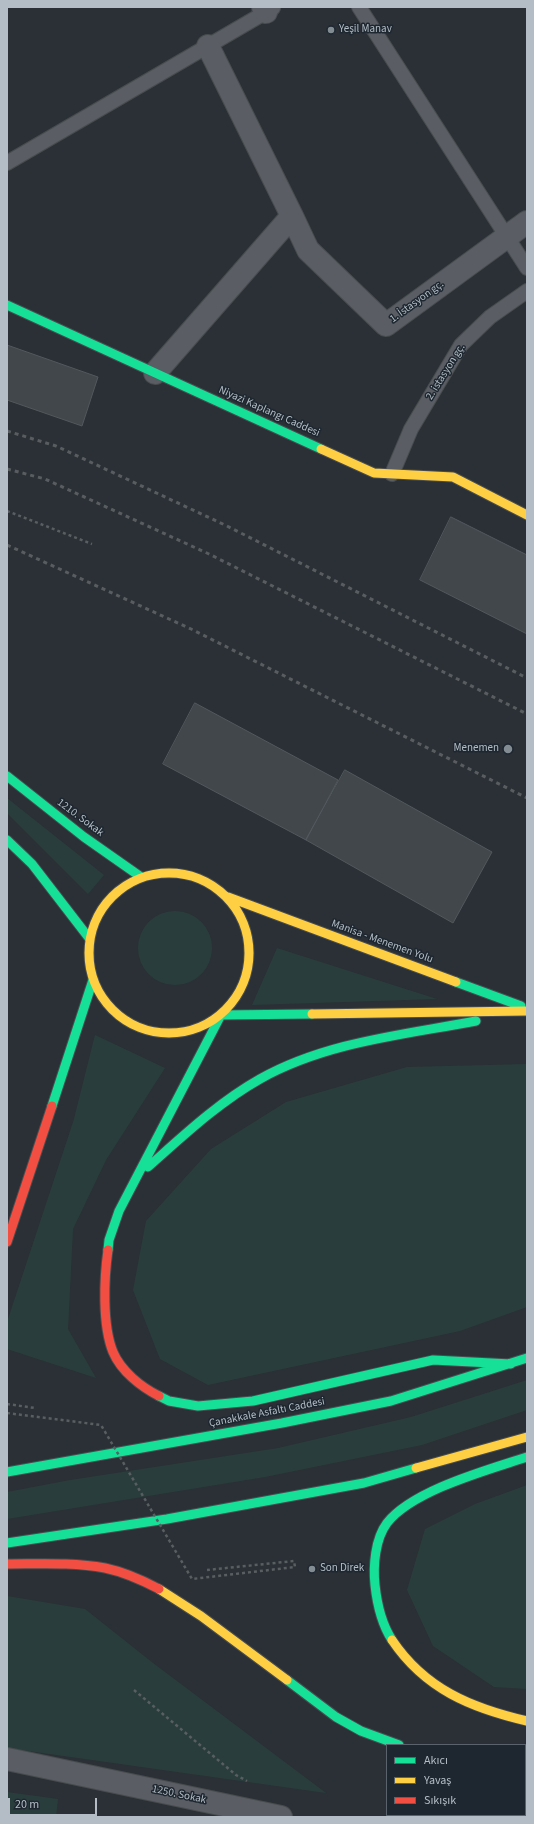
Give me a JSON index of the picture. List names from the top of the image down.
{
  "streets": {
    "main road": [
      "Niyazi Kaplangı Caddesi",
      "1210. Sokak",
      "Manisa - Menemen Yolu",
      "Çanakkale Asfaltı Caddesi"
    ],
    "street": ["1. İstasyon gç.", "1250. Sokak"],
    "lane": ["2. istasyon gç."]
  },
  "crossings": [
    ["2. istasyon gç.", "Niyazi Kaplangı Caddesi"],
    ["1210. Sokak", "Manisa - Menemen Yolu"]
  ],
  "places": ["Yeşil Manav", "Menemen", "Son Direk"],
  "legend": ["Akıcı", "Yavaş", "Sıkışık"],
  "scale_bar": "20 m"
}
